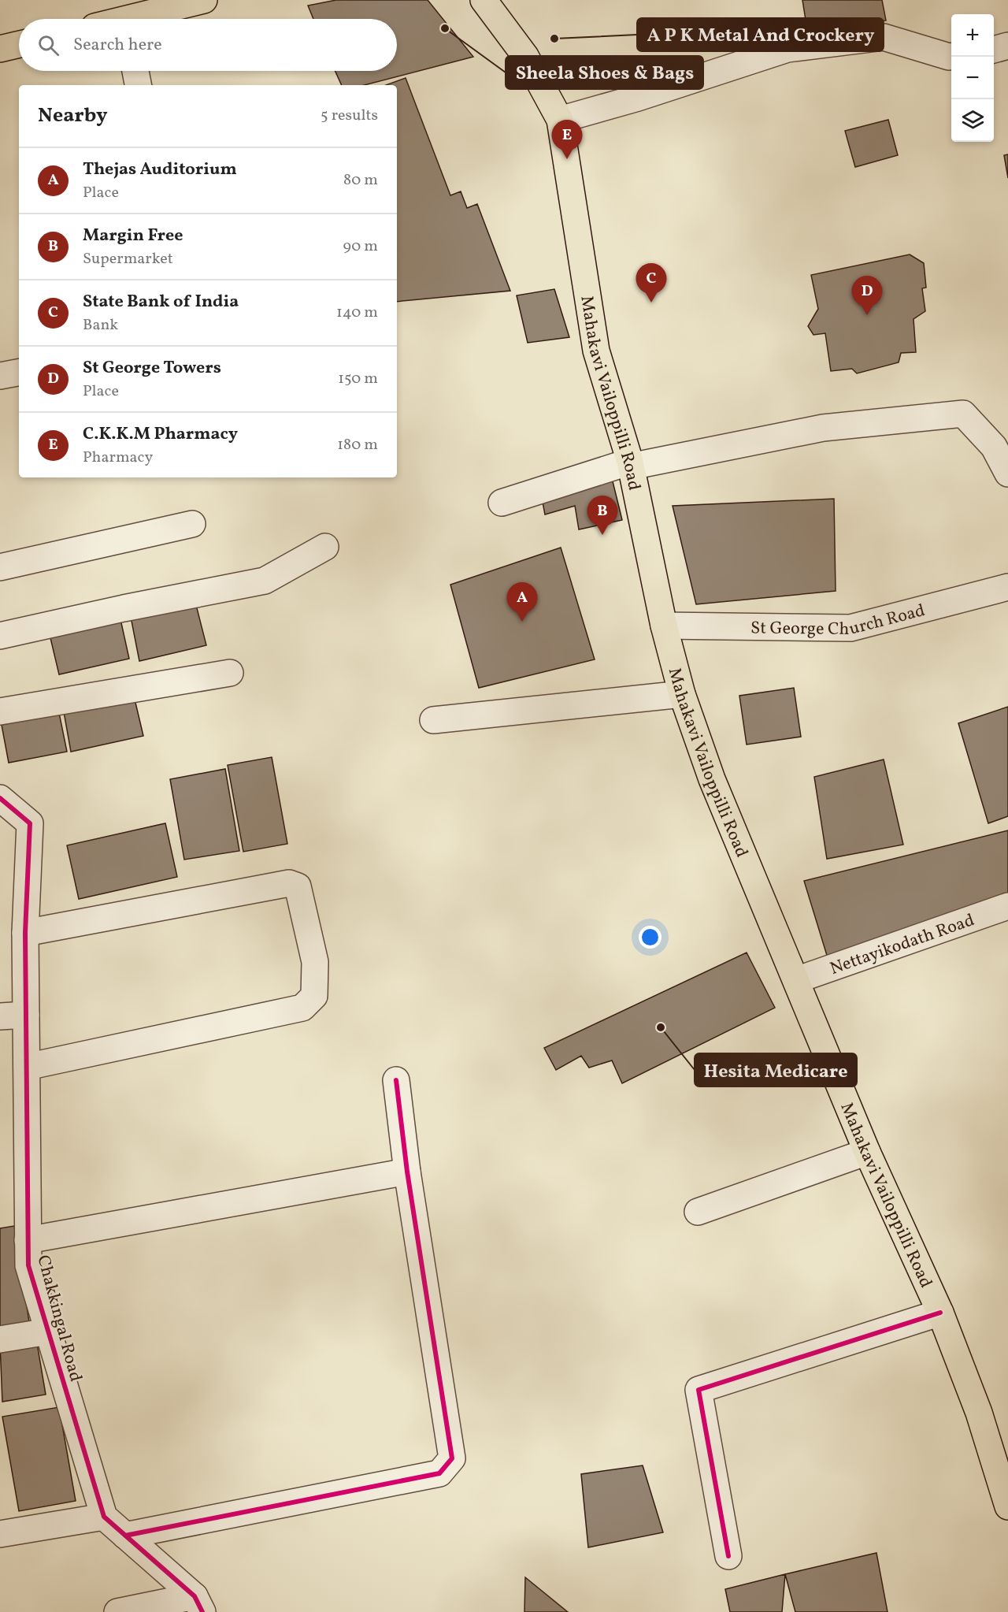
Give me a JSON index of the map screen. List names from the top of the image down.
{
  "streets": {
    "main road": ["Mahakavi Vailoppilli Road"],
    "street": ["St George Church Road", "Nettayikodath Road", "Chakkingal Road"]
  },
  "crossings": [
    ["Mahakavi Vailoppilli Road", "St George Church Road"],
    ["Mahakavi Vailoppilli Road", "Nettayikodath Road"]
  ],
  "places": ["Sheela Shoes & Bags", "A P K Metal And Crockery", "Hesita Medicare"],
  "page": {
    "map_buttons": ["+", "−"],
    "search": "Search here",
    "heading": ["Nearby", "5 results"],
    "pins": [
      "E",
      "C",
      "D",
      "B",
      "A"
    ],
    "list": [
      {
        "mark": "A",
        "name": "Thejas Auditorium",
        "note": "Place",
        "value": "80 m"
      },
      {
        "mark": "B",
        "name": "Margin Free",
        "note": "Supermarket",
        "value": "90 m"
      },
      {
        "mark": "C",
        "name": "State Bank of India",
        "note": "Bank",
        "value": "140 m"
      },
      {
        "mark": "D",
        "name": "St George Towers",
        "note": "Place",
        "value": "150 m"
      },
      {
        "mark": "E",
        "name": "C.K.K.M Pharmacy",
        "note": "Pharmacy",
        "value": "180 m"
      }
    ]
  }
}
